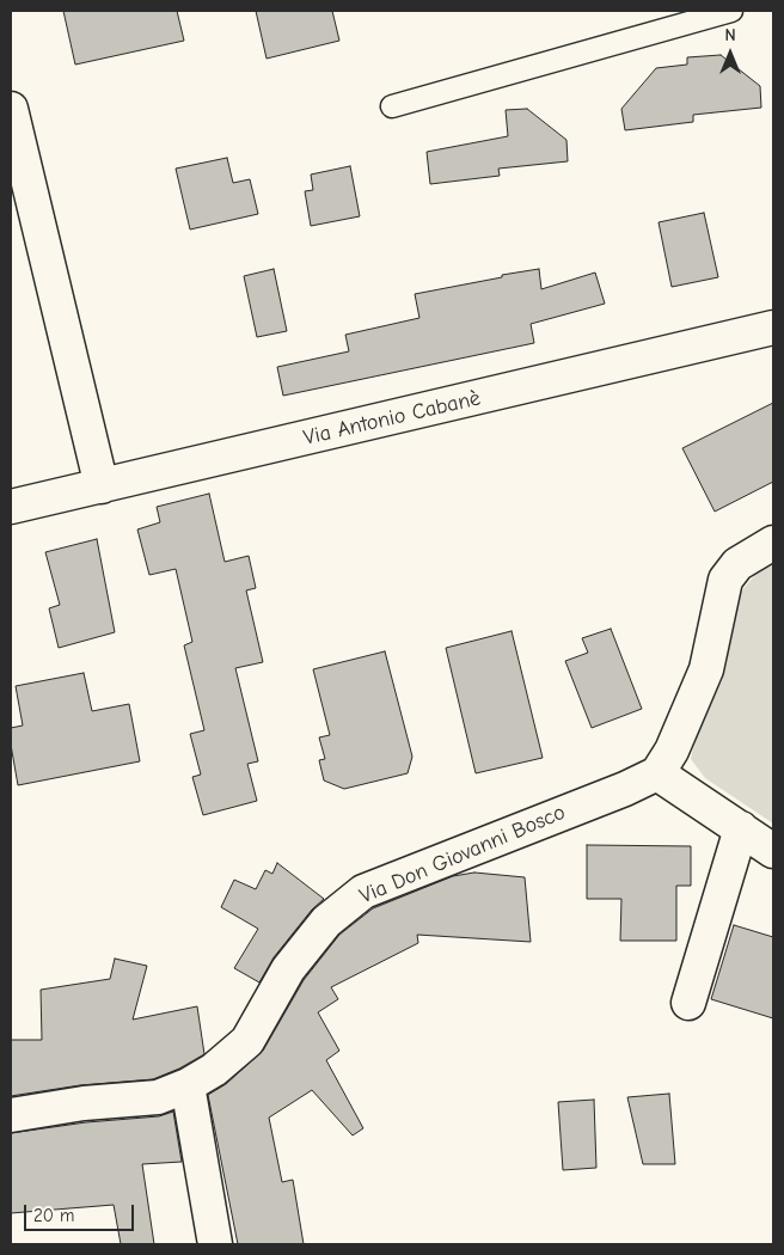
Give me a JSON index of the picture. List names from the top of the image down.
{
  "streets": {
    "street": ["Via Antonio Cabanè", "Via Don Giovanni Bosco"]
  },
  "scale_bar": "20 m",
  "north": "top"
}
